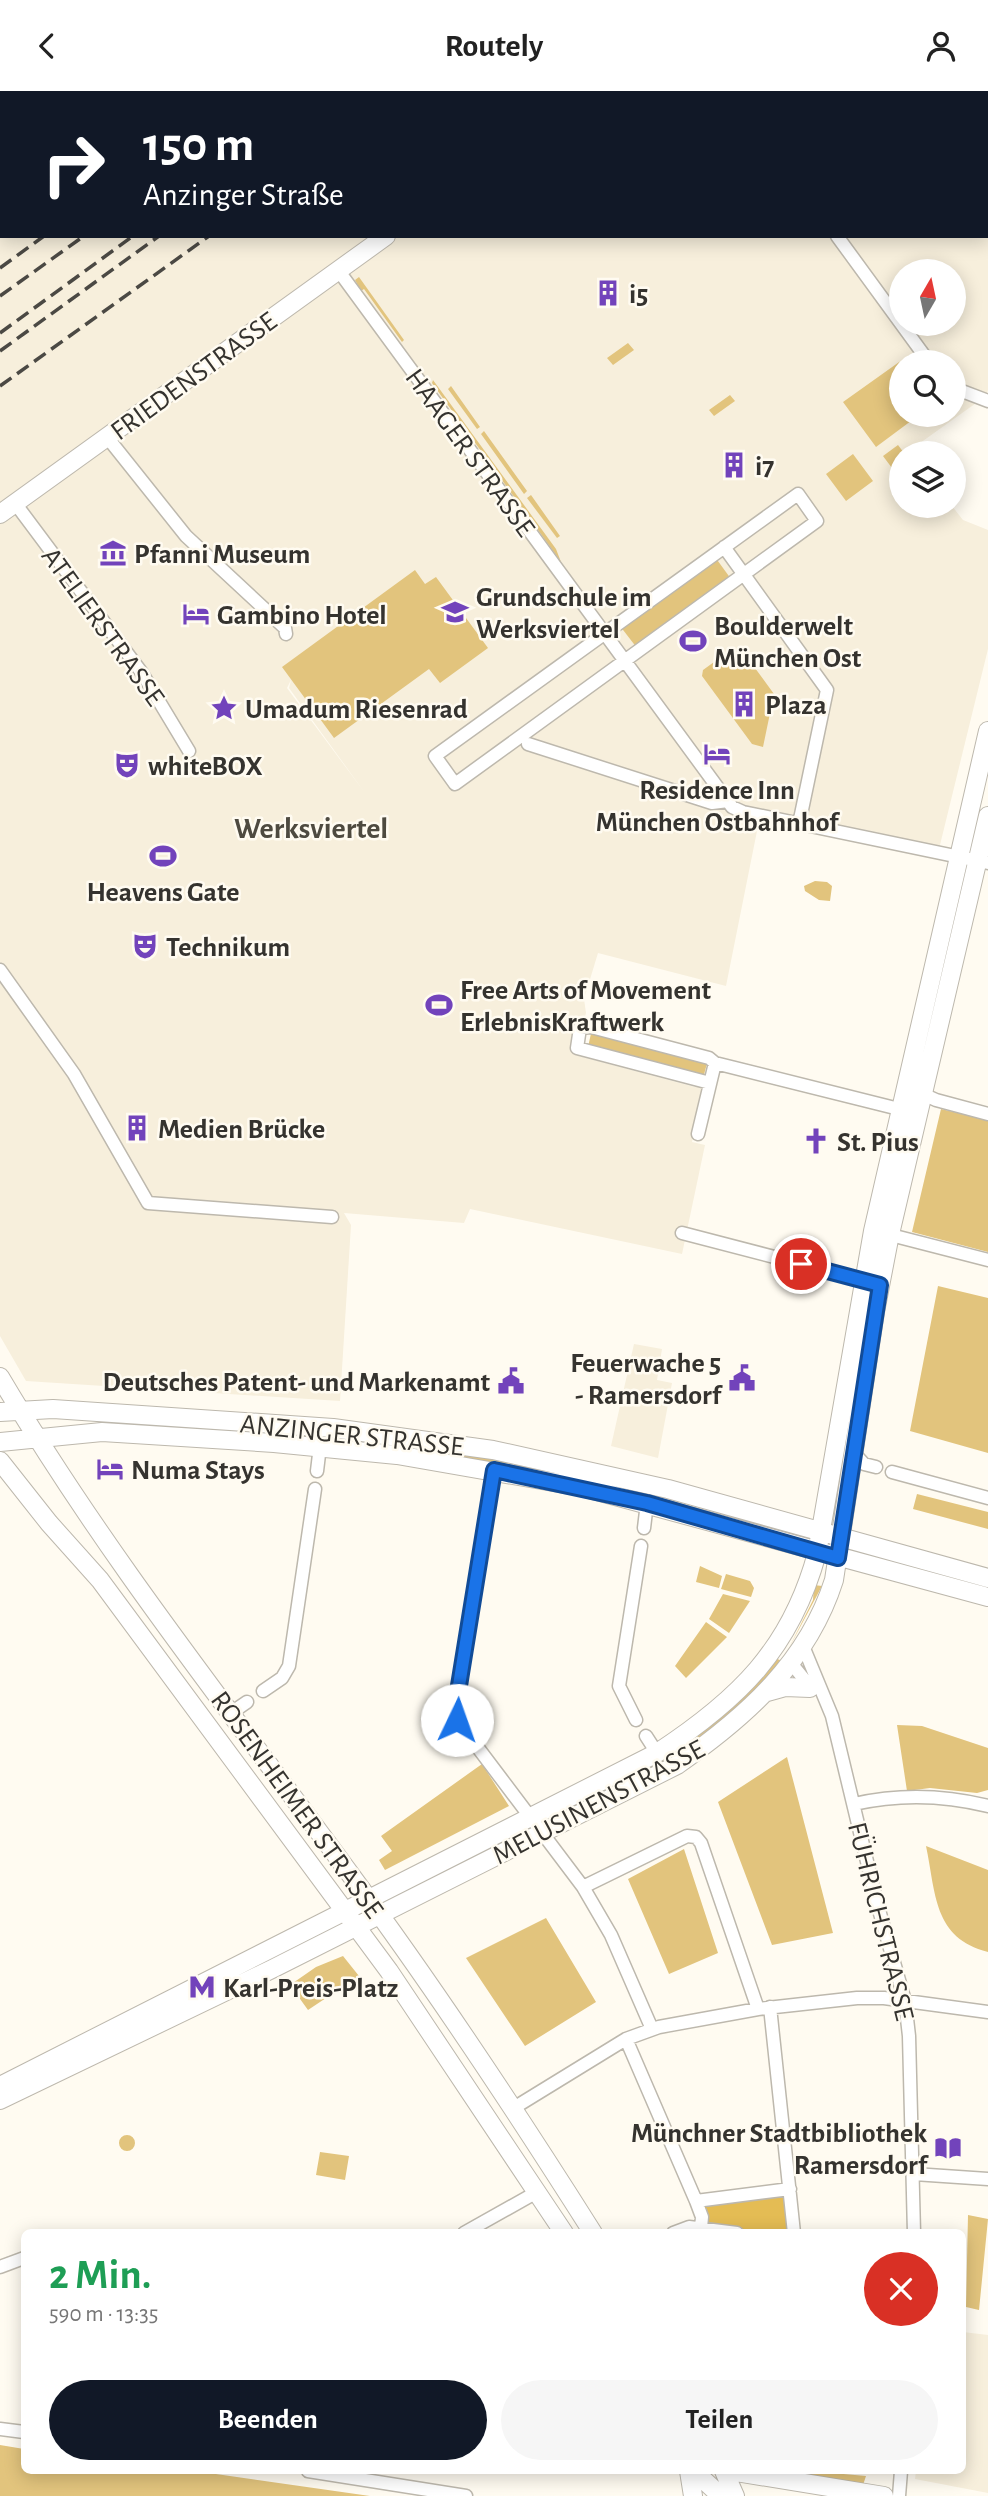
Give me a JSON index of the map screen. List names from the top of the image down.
{
  "streets": {
    "main road": [
      "FRIEDENSTRASSE",
      "ANZINGER STRASSE",
      "MELUSINENSTRASSE",
      "ROSENHEIMER STRASSE"
    ],
    "street": ["HAAGER STRASSE", "ATELIERSTRASSE", "FÜHRICHSTRASSE"]
  },
  "crossings": [
    ["FRIEDENSTRASSE", "HAAGER STRASSE"],
    ["FRIEDENSTRASSE", "ATELIERSTRASSE"],
    ["ANZINGER STRASSE", "MELUSINENSTRASSE"],
    ["ANZINGER STRASSE", "ROSENHEIMER STRASSE"],
    ["MELUSINENSTRASSE", "ROSENHEIMER STRASSE"],
    ["MELUSINENSTRASSE", "FÜHRICHSTRASSE"]
  ],
  "districts": ["Werksviertel"],
  "places": {
    "building": [
      "i5",
      "i7",
      "Plaza",
      "Medien Brücke"
    ],
    "museum": ["Pfanni Museum"],
    "school or university": ["Grundschule im Werksviertel"],
    "hotel": ["Gambino Hotel", "Residence Inn München Ostbahnhof", "Numa Stays"],
    "sports": ["Boulderwelt München Ost", "Heavens Gate", "Free Arts of Movement ErlebnisKraftwerk"],
    "place": ["Umadum Riesenrad"],
    "theatre": ["whiteBOX", "Technikum"],
    "church": ["St. Pius"],
    "public building": ["Feuerwache 5 - Ramersdorf", "Deutsches Patent- und Markenamt"],
    "metro station": ["Karl-Preis-Platz"],
    "library": ["Münchner Stadtbibliothek Ramersdorf"]
  },
  "north": "top",
  "page": {
    "header": "Routely",
    "turn": ["150 m", "Anzinger Straße"],
    "heading": ["2 Min.", "590 m · 13:35"],
    "buttons": ["Beenden", "Teilen"]
  }
}
